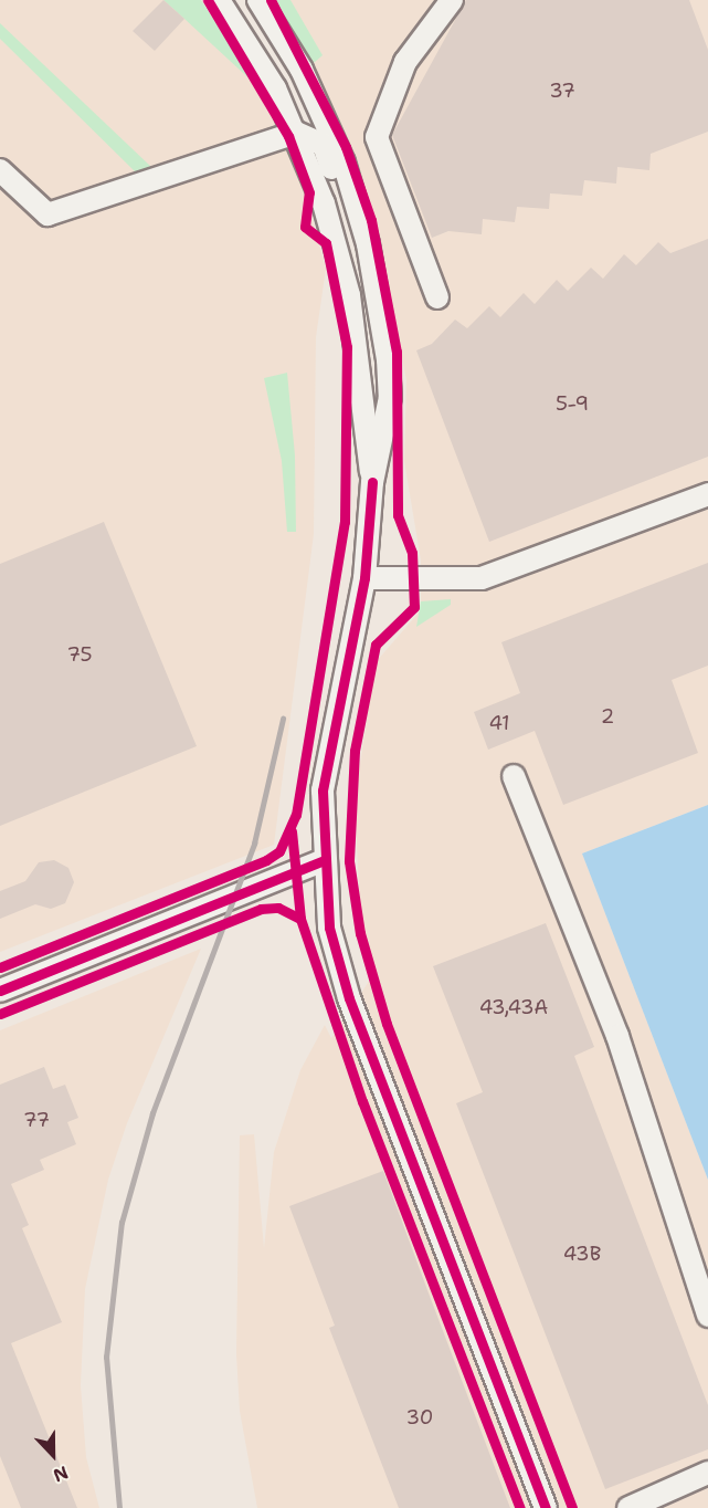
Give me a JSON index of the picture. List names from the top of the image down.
{
  "house_numbers": [
    "37",
    "5-9",
    "75",
    "2",
    "41",
    "43,43A",
    "77",
    "43B",
    "30"
  ],
  "north": "bottom"
}
